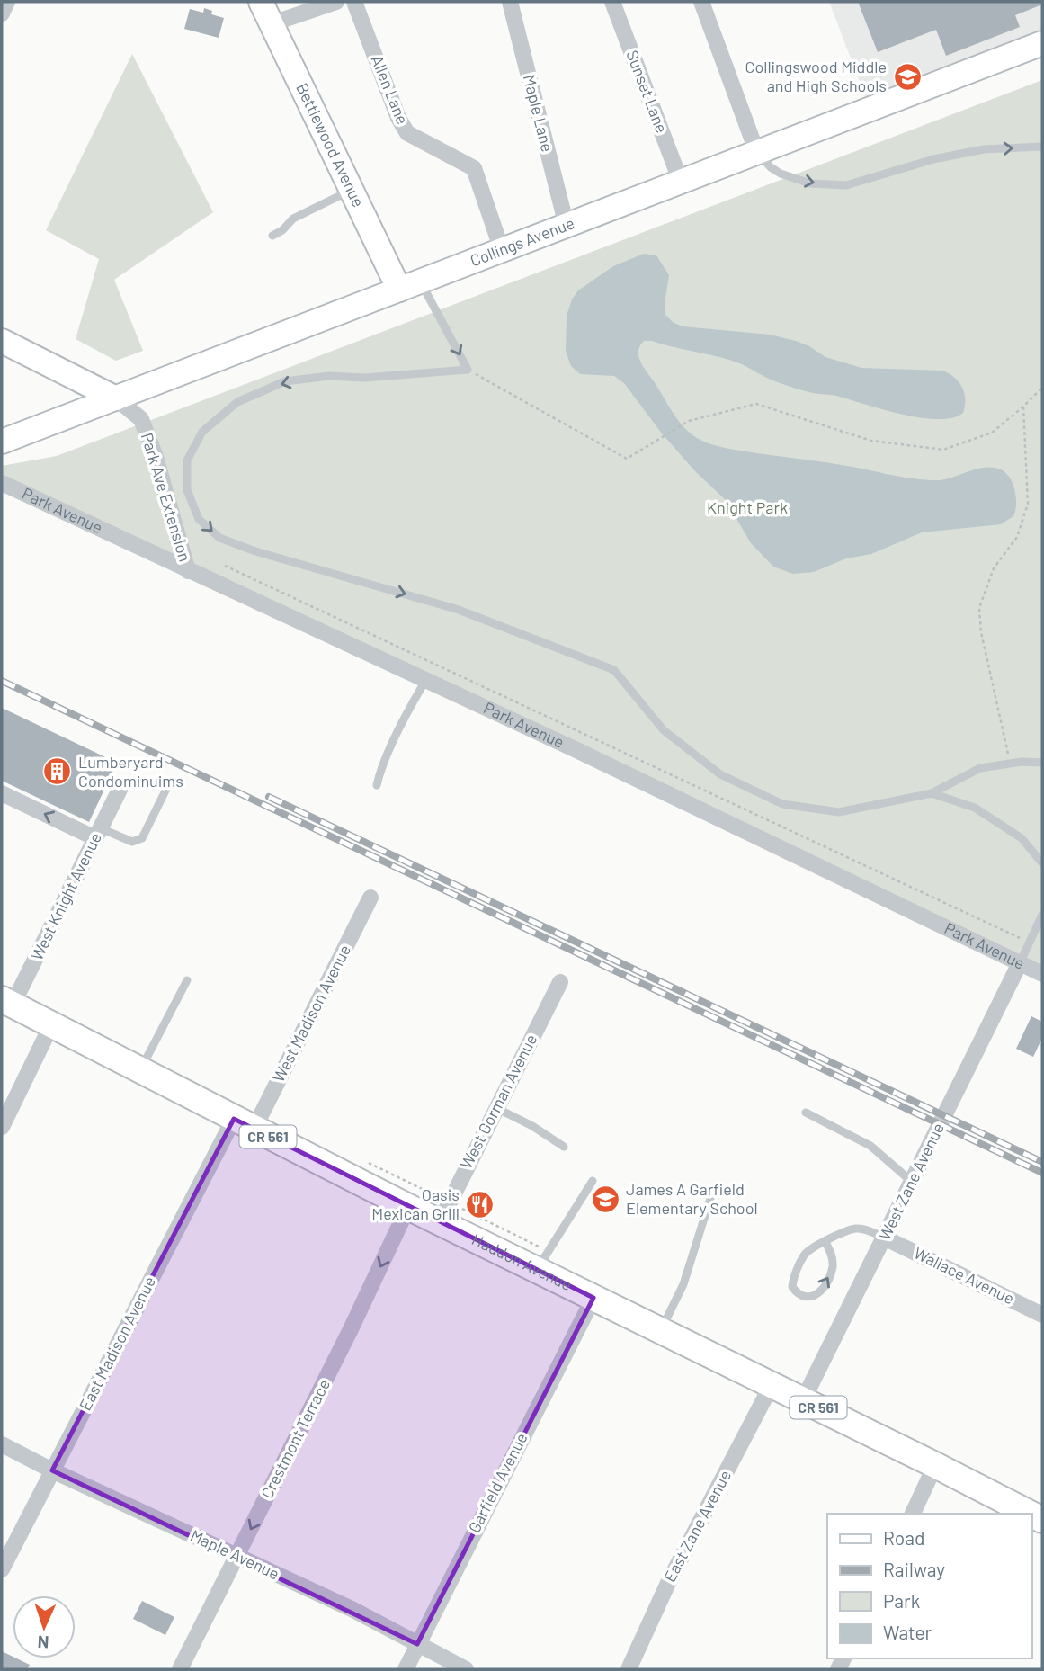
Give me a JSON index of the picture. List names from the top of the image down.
{
  "streets": {
    "main road": [
      "Bettlewood Avenue",
      "Collings Avenue",
      "CR 561",
      "Haddon Avenue"
    ],
    "street": [
      "Allen Lane",
      "Sunset Lane",
      "Maple Lane",
      "Park Ave Extension",
      "Park Avenue",
      "West Knight Avenue",
      "West Madison Avenue",
      "West Gorman Avenue",
      "West Zane Avenue",
      "Wallace Avenue",
      "East Madison Avenue",
      "Crestmont Terrace",
      "Garfield Avenue",
      "East Zane Avenue",
      "Maple Avenue"
    ]
  },
  "crossings": [
    ["Allen Lane", "Collings Avenue"],
    ["Sunset Lane", "Collings Avenue"],
    ["Maple Lane", "Collings Avenue"],
    ["Bettlewood Avenue", "Collings Avenue"],
    ["Collings Avenue", "Park Ave Extension"],
    ["Park Ave Extension", "Park Avenue"],
    ["Park Avenue", "West Zane Avenue"],
    ["West Knight Avenue", "Haddon Avenue"],
    ["West Madison Avenue", "Haddon Avenue"],
    ["West Madison Avenue", "East Madison Avenue"],
    ["West Gorman Avenue", "Haddon Avenue"],
    ["West Zane Avenue", "Haddon Avenue"],
    ["West Zane Avenue", "Wallace Avenue"],
    ["Haddon Avenue", "East Madison Avenue"],
    ["Haddon Avenue", "Crestmont Terrace"],
    ["Haddon Avenue", "Garfield Avenue"],
    ["Haddon Avenue", "East Zane Avenue"],
    ["East Madison Avenue", "Maple Avenue"],
    ["Crestmont Terrace", "Maple Avenue"],
    ["Garfield Avenue", "Maple Avenue"]
  ],
  "one_way": ["Crestmont Terrace"],
  "parks": ["Knight Park"],
  "places": {
    "school or university": ["Collingswood Middle and High Schools", "James A Garfield Elementary School"],
    "building": ["Lumberyard Condominuims"],
    "restaurant": ["Oasis Mexican Grill"]
  },
  "legend": [
    "Road",
    "Railway",
    "Park",
    "Water"
  ],
  "north": "bottom"
}
